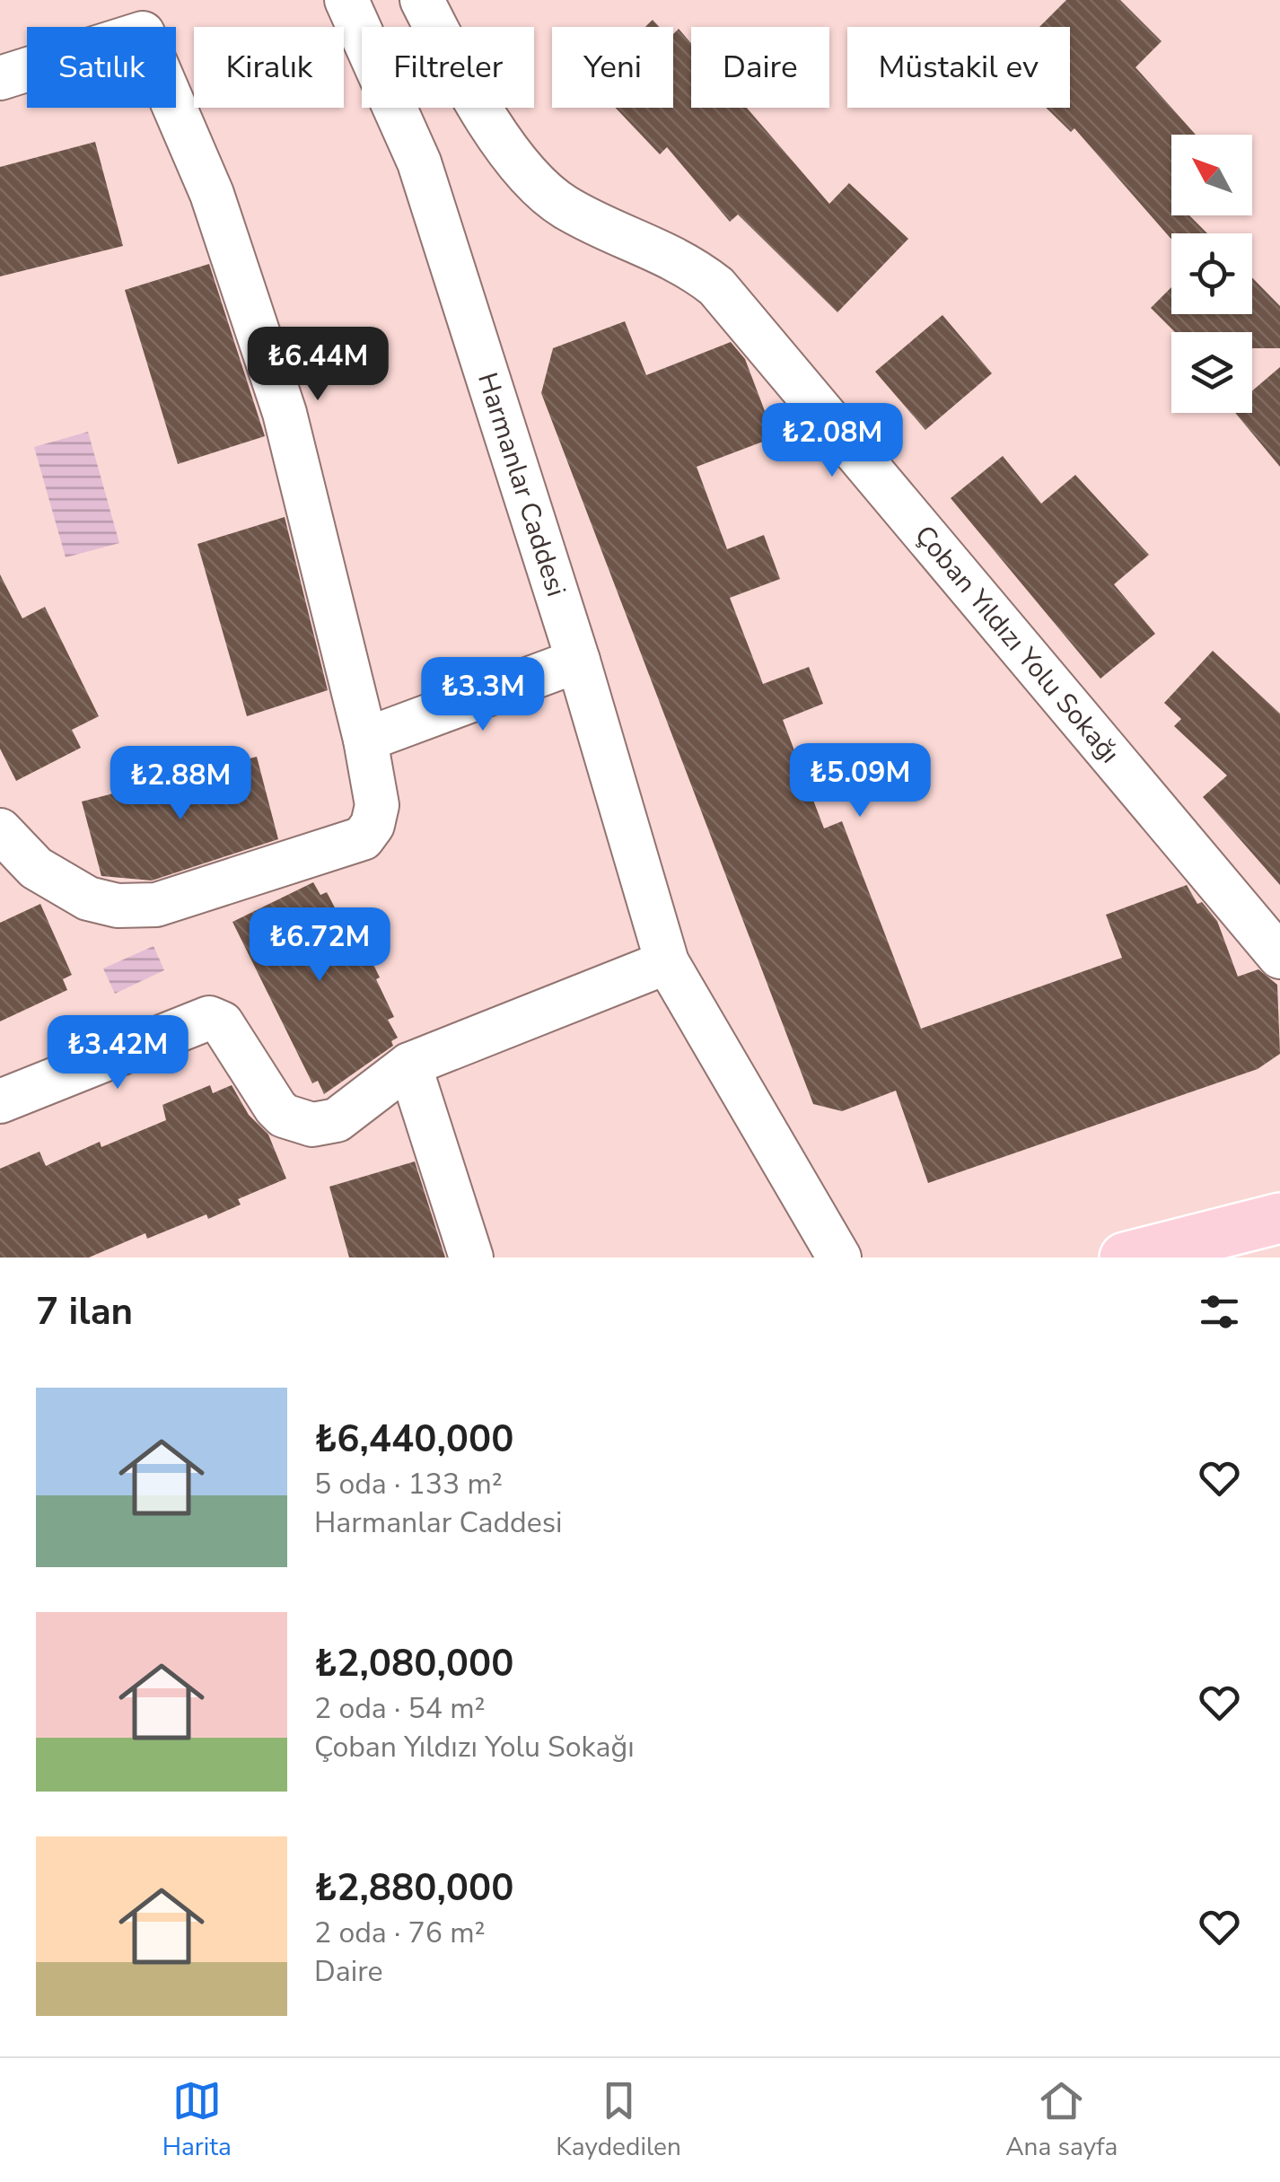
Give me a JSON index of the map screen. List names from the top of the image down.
{
  "streets": {
    "street": ["Harmanlar Caddesi", "Çoban Yıldızı Yolu Sokağı"]
  },
  "north": "top left",
  "page": {
    "chip": [
      "Satılık",
      "Kiralık",
      "Filtreler",
      "Yeni",
      "Daire",
      "Müstakil ev"
    ],
    "price": [
      "₺6.44M",
      "₺2.08M",
      "₺3.3M",
      "₺5.09M",
      "₺2.88M",
      "₺6.72M",
      "₺3.42M"
    ],
    "heading": "7 ilan",
    "list": [
      {
        "name": "₺6,440,000",
        "note": "5 oda · 133 m² · Harmanlar Caddesi"
      },
      {
        "name": "₺2,080,000",
        "note": "2 oda · 54 m² · Çoban Yıldızı Yolu Sokağı"
      },
      {
        "name": "₺2,880,000",
        "note": "2 oda · 76 m² · Daire"
      }
    ],
    "tabs": ["Harita", "Kaydedilen", "Ana sayfa"]
  }
}
